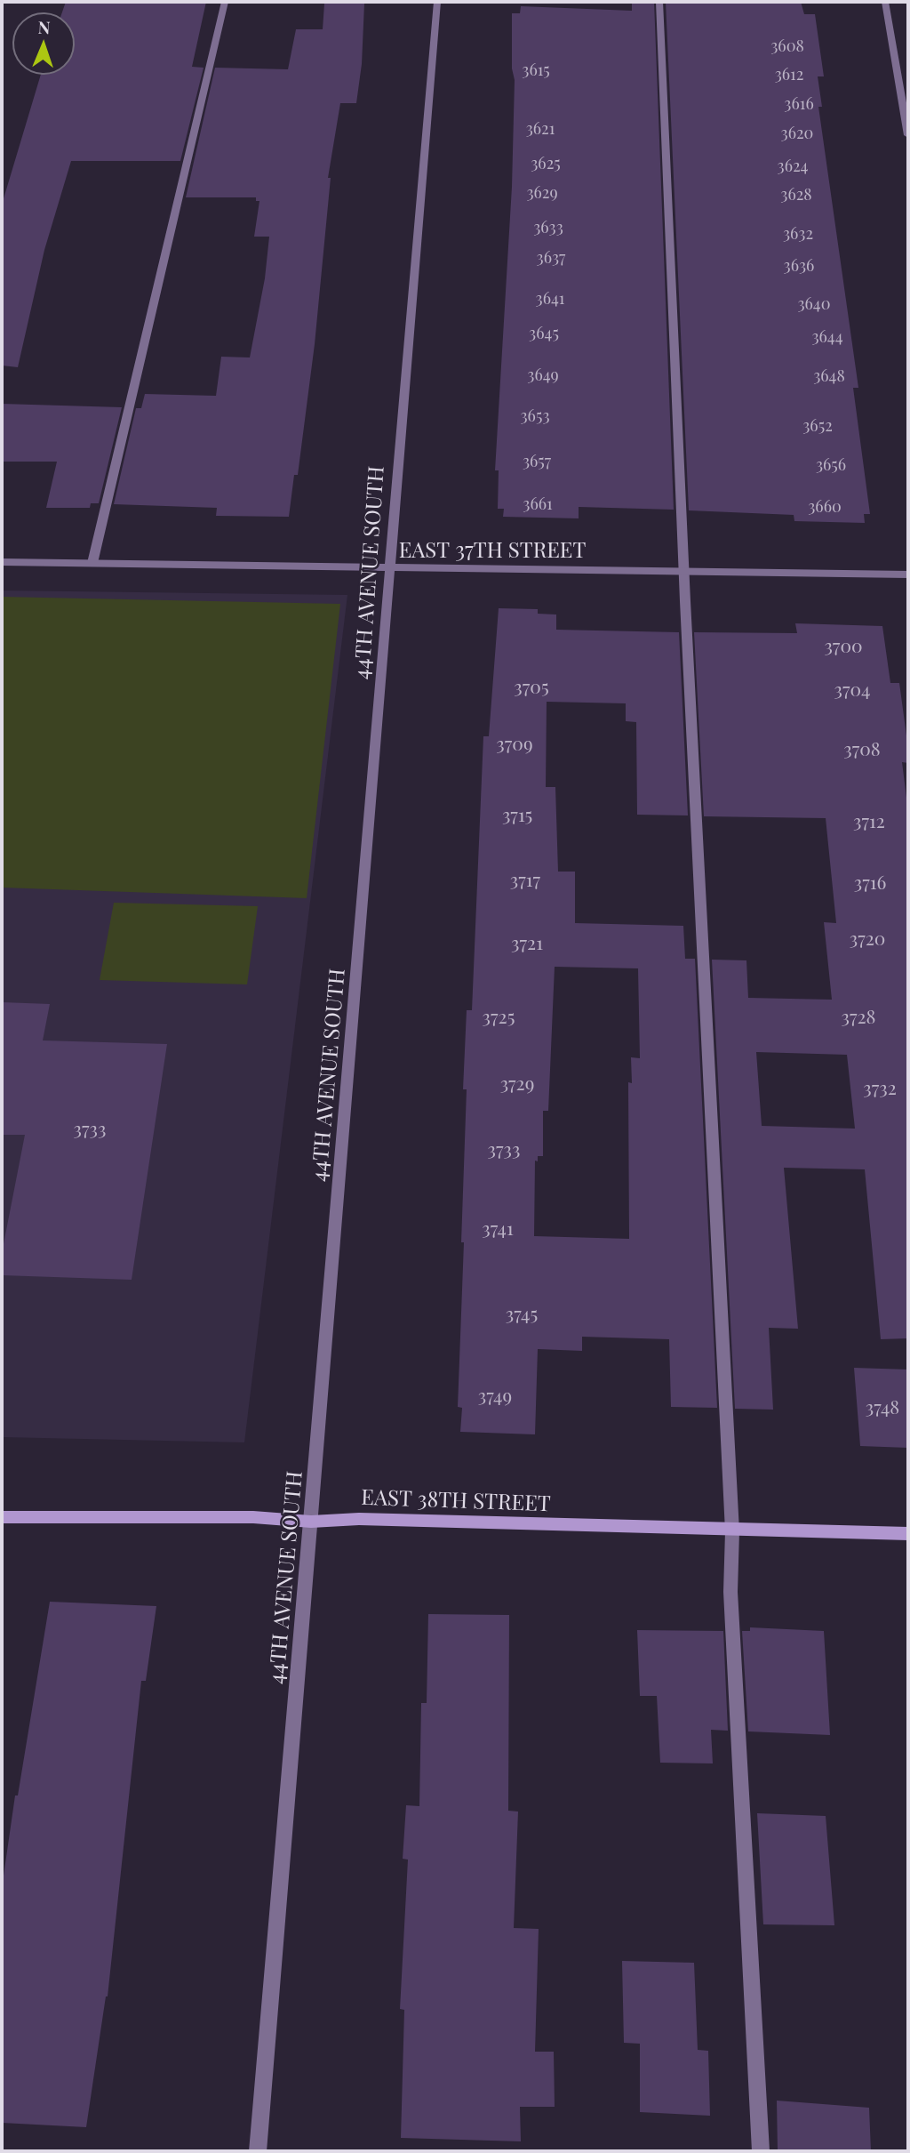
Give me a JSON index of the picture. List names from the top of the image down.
{
  "streets": {
    "street": ["EAST 37TH STREET", "44TH AVENUE SOUTH", "EAST 38TH STREET"]
  },
  "crossings": [
    ["EAST 37TH STREET", "44TH AVENUE SOUTH"],
    ["44TH AVENUE SOUTH", "EAST 38TH STREET"]
  ],
  "house_numbers": [
    "3608",
    "3615",
    "3612",
    "3616",
    "3621",
    "3620",
    "3625",
    "3624",
    "3629",
    "3628",
    "3633",
    "3632",
    "3637",
    "3636",
    "3641",
    "3640",
    "3645",
    "3644",
    "3649",
    "3648",
    "3653",
    "3652",
    "3657",
    "3656",
    "3661",
    "3660",
    "3700",
    "3705",
    "3704",
    "3709",
    "3708",
    "3715",
    "3712",
    "3717",
    "3716",
    "3720",
    "3721",
    "3725",
    "3728",
    "3729",
    "3732",
    "3733",
    "3733",
    "3741",
    "3745",
    "3749",
    "3748"
  ],
  "north": "top"
}
